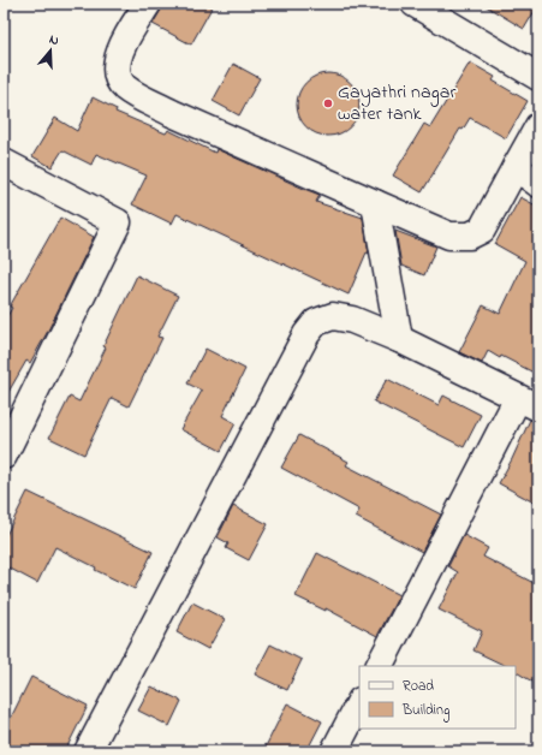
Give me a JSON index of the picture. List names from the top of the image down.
{
  "places": ["Gayathri nagar water tank"],
  "legend": ["Road", "Building"],
  "north": "top"
}
